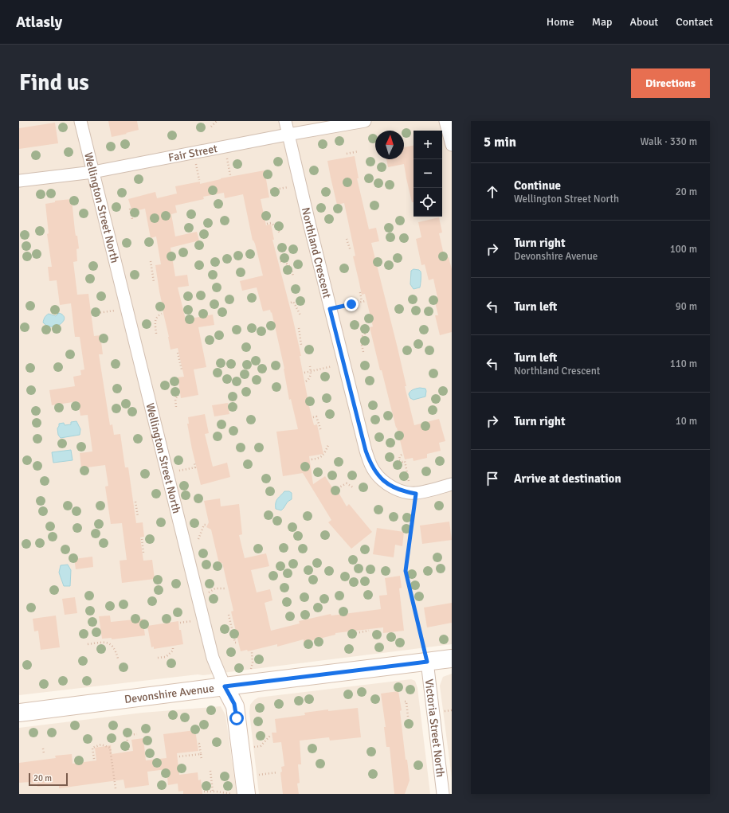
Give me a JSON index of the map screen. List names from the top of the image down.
{
  "streets": {
    "main road": ["Wellington Street North", "Devonshire Avenue"],
    "street": ["Fair Street", "Northland Crescent", "Victoria Street North"]
  },
  "crossings": [
    ["Fair Street", "Wellington Street North"],
    ["Fair Street", "Northland Crescent"],
    ["Wellington Street North", "Devonshire Avenue"],
    ["Devonshire Avenue", "Victoria Street North"]
  ],
  "scale_bar": "20 m",
  "north": "top",
  "page": {
    "header": "Atlasly",
    "nav": [
      "Home",
      "Map",
      "About",
      "Contact"
    ],
    "buttons": "Directions",
    "title": "Find us",
    "heading": ["5 min", "Walk · 330 m"],
    "map_buttons": ["+", "−"],
    "list": [
      ["Continue", "Wellington Street North", "20 m"],
      ["Turn right", "Devonshire Avenue", "100 m"],
      ["Turn left", "90 m"],
      ["Turn left", "Northland Crescent", "110 m"],
      ["Turn right", "10 m"],
      "Arrive at destination"
    ],
    "scale": "20 m"
  }
}
